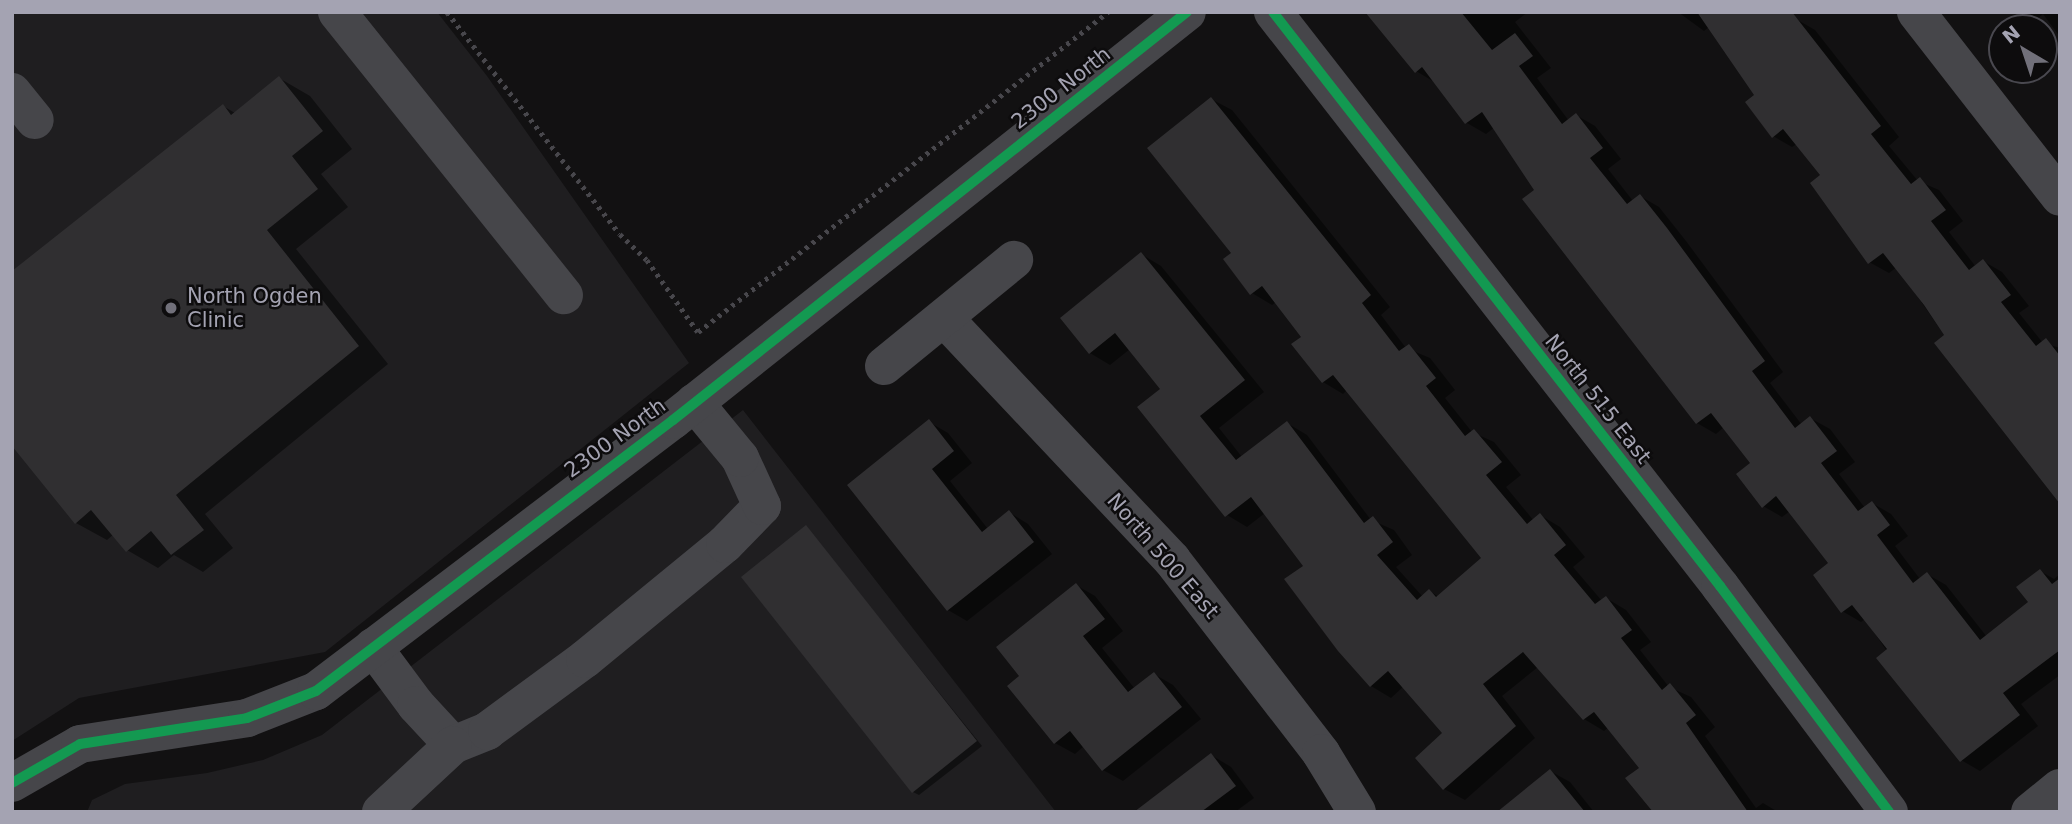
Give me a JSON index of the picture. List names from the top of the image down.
{
  "streets": {
    "street": ["2300 North", "North 515 East", "North 500 East"]
  },
  "places": ["North Ogden Clinic"],
  "north": "top left"
}
